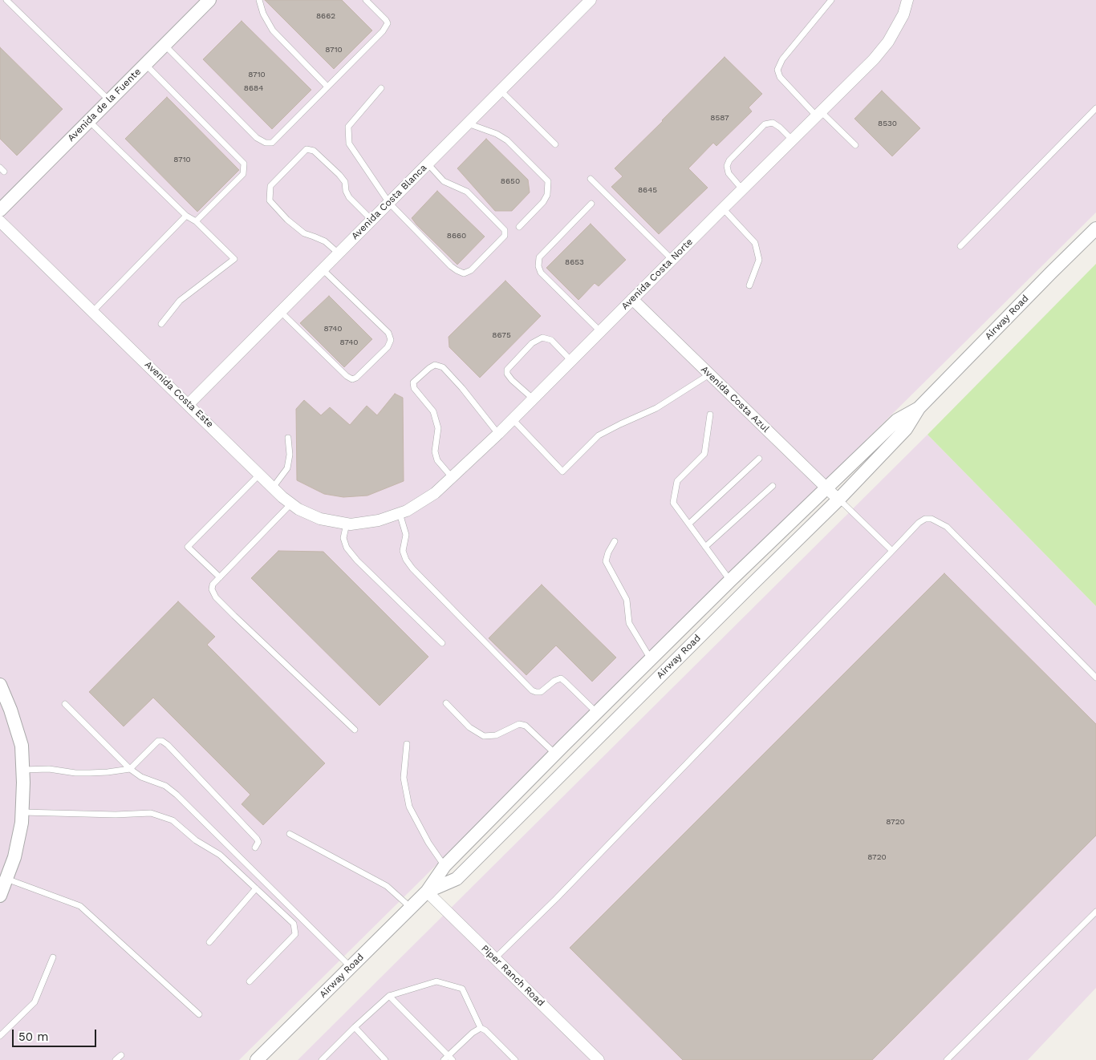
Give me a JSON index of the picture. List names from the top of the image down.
{
  "streets": {
    "street": [
      "Avenida de la Fuente",
      "Avenida Costa Blanca",
      "Avenida Costa Norte",
      "Airway Road",
      "Avenida Costa Este",
      "Avenida Costa Azul",
      "Piper Ranch Road"
    ]
  },
  "crossings": [
    ["Avenida Costa Blanca", "Avenida Costa Este"],
    ["Avenida Costa Norte", "Avenida Costa Este"],
    ["Avenida Costa Norte", "Avenida Costa Azul"],
    ["Airway Road", "Avenida Costa Azul"],
    ["Airway Road", "Piper Ranch Road"]
  ],
  "house_numbers": [
    "8662",
    "8710",
    "8710",
    "8684",
    "8587",
    "8530",
    "8710",
    "8650",
    "8645",
    "8660",
    "8653",
    "8740",
    "8675",
    "8740",
    "8720",
    "8720"
  ],
  "scale_bar": "50 m"
}
